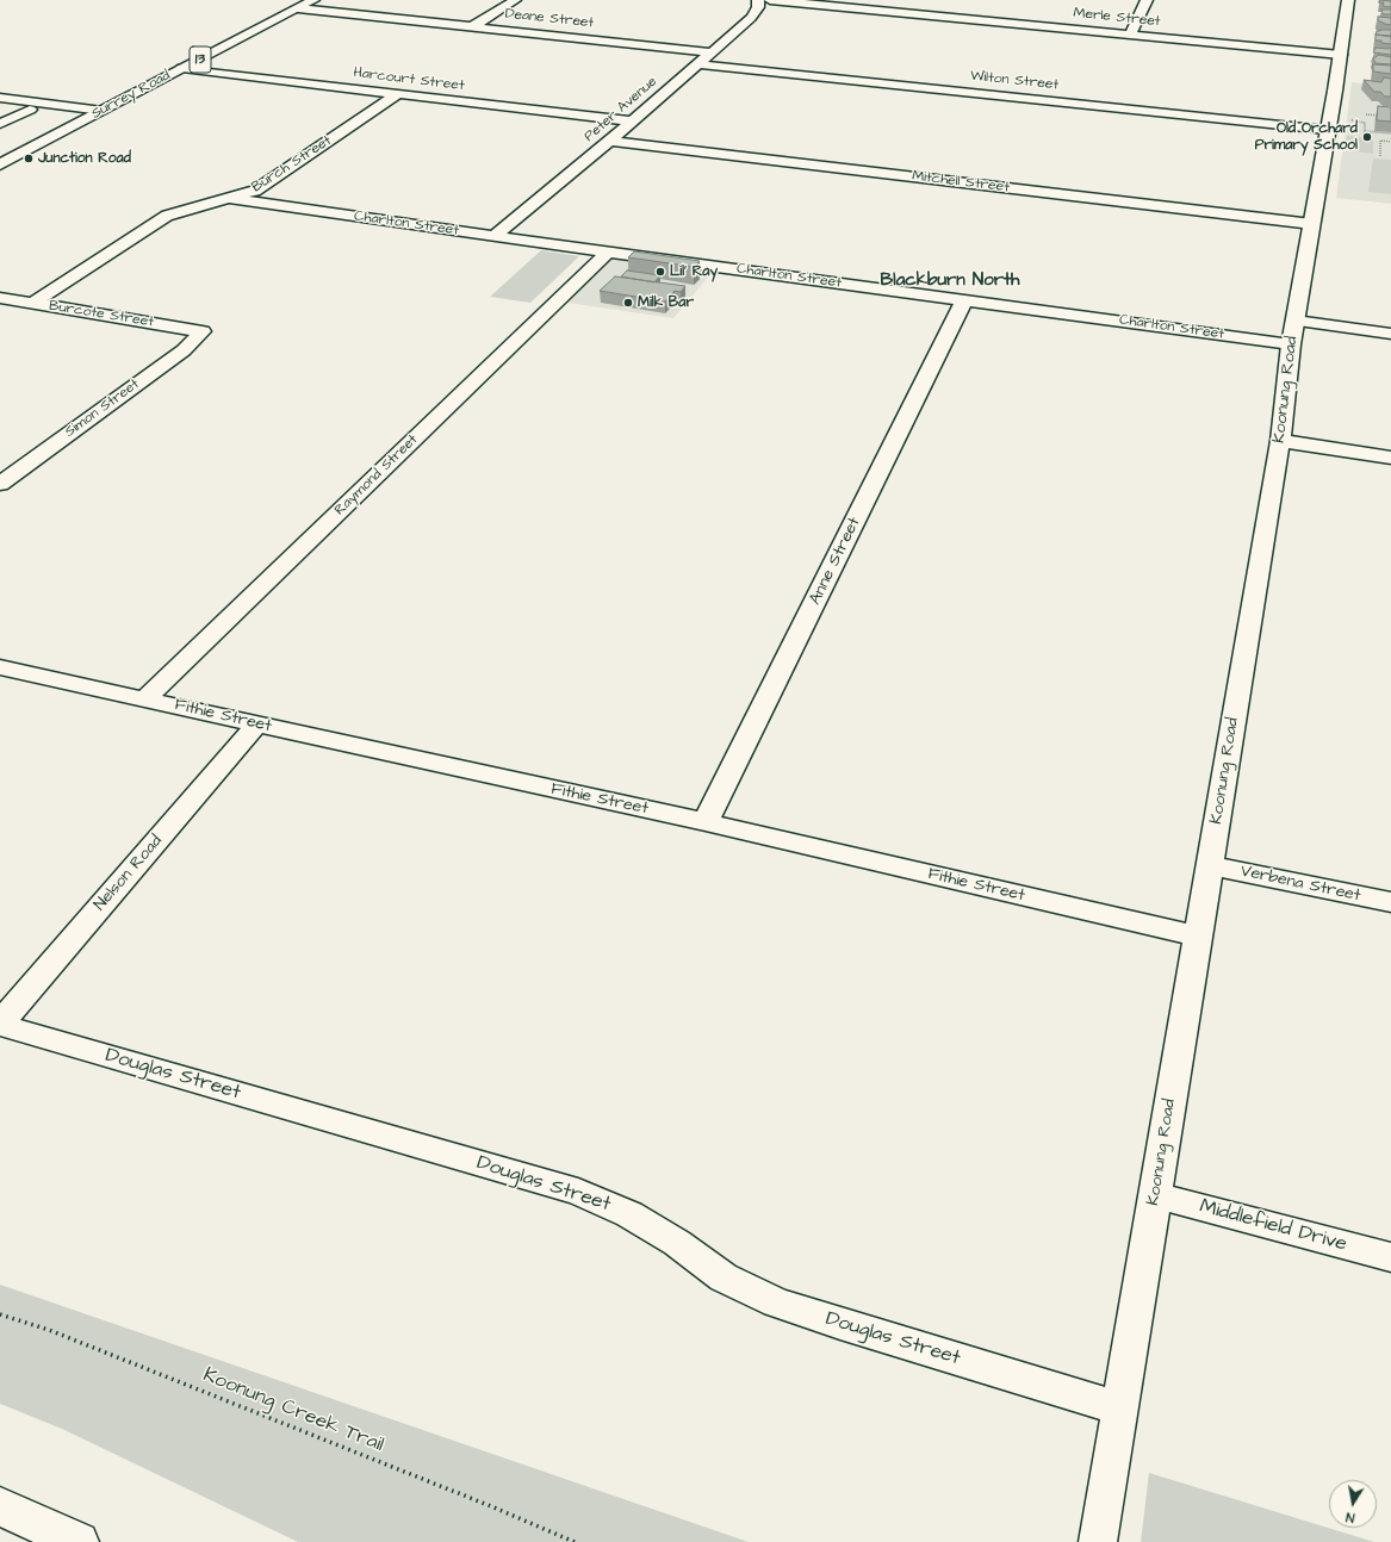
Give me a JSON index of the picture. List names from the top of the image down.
{
  "streets": {
    "main road": ["13", "Surrey Road", "Koonung Road"],
    "street": [
      "Merle Street",
      "Deane Street",
      "Harcourt Street",
      "Wilton Street",
      "Peter Avenue",
      "Burch Street",
      "Mitchell Street",
      "Charlton Street",
      "Burcote Street",
      "Simon Street",
      "Raymond Street",
      "Anne Street",
      "Fithie Street",
      "Nelson Road",
      "Verbena Street",
      "Douglas Street",
      "Middlefield Drive"
    ],
    "path": ["Koonung Creek Trail"]
  },
  "crossings": [
    ["Merle Street", "Peter Avenue"],
    ["Merle Street", "Koonung Road"],
    ["Deane Street", "Surrey Road"],
    ["Deane Street", "Peter Avenue"],
    ["Harcourt Street", "Surrey Road"],
    ["Harcourt Street", "Peter Avenue"],
    ["Harcourt Street", "Burch Street"],
    ["Wilton Street", "Peter Avenue"],
    ["Wilton Street", "Koonung Road"],
    ["Peter Avenue", "Mitchell Street"],
    ["Peter Avenue", "Charlton Street"],
    ["Burch Street", "Charlton Street"],
    ["Burch Street", "Burcote Street"],
    ["Mitchell Street", "Koonung Road"],
    ["Charlton Street", "Koonung Road"],
    ["Charlton Street", "Raymond Street"],
    ["Charlton Street", "Anne Street"],
    ["Burcote Street", "Simon Street"],
    ["Koonung Road", "Fithie Street"],
    ["Koonung Road", "Verbena Street"],
    ["Koonung Road", "Douglas Street"],
    ["Koonung Road", "Middlefield Drive"],
    ["Raymond Street", "Fithie Street"],
    ["Anne Street", "Fithie Street"],
    ["Fithie Street", "Nelson Road"],
    ["Nelson Road", "Douglas Street"]
  ],
  "districts": ["Blackburn North"],
  "places": [
    "Old Orchard Primary School",
    "Junction Road",
    "Lil' Ray",
    "Milk Bar"
  ],
  "north": "bottom"
}
